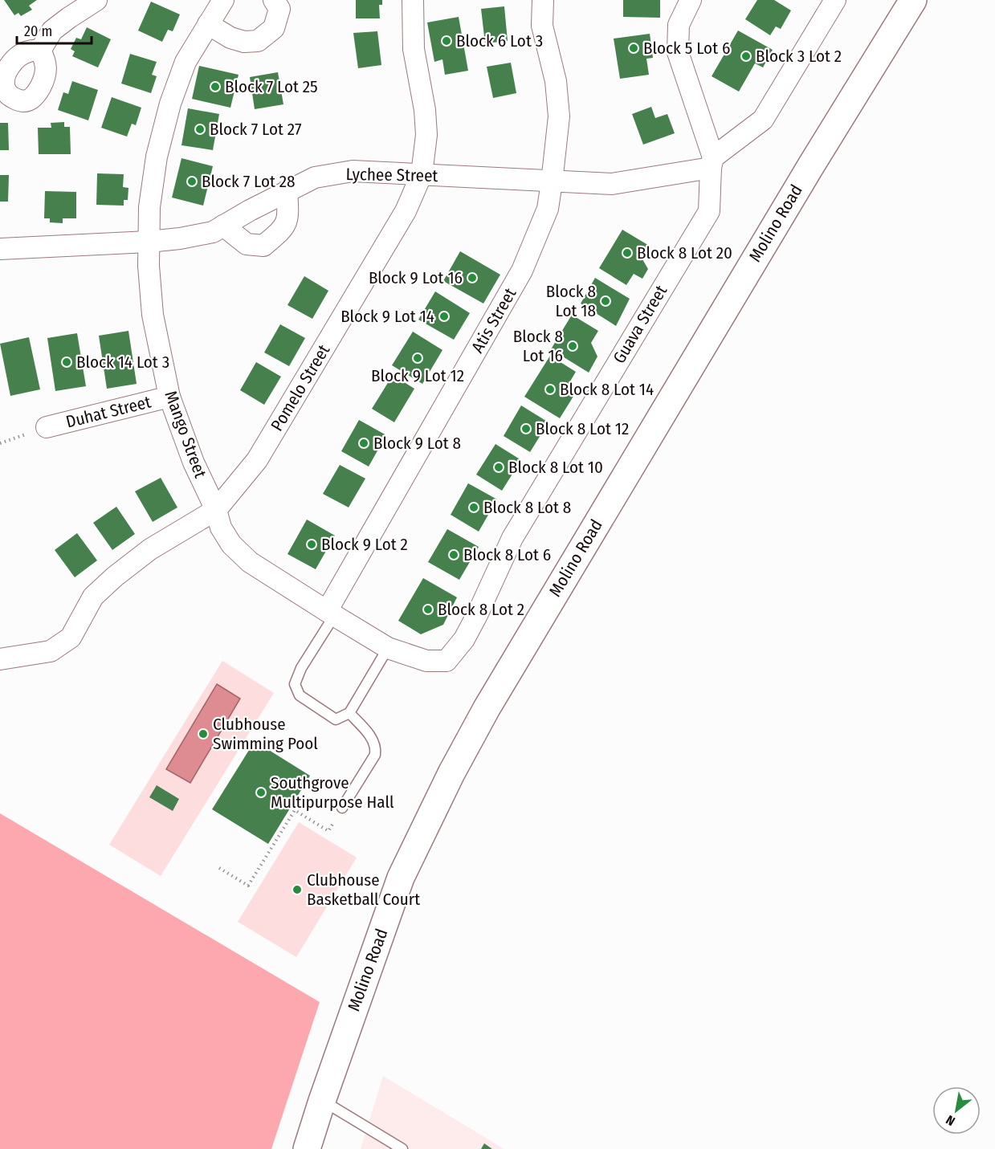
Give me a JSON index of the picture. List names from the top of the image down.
{
  "streets": {
    "main road": ["Molino Road"],
    "street": [
      "Lychee Street",
      "Atis Street",
      "Guava Street",
      "Pomelo Street",
      "Duhat Street",
      "Mango Street"
    ]
  },
  "crossings": [
    ["Lychee Street", "Atis Street"],
    ["Lychee Street", "Guava Street"],
    ["Lychee Street", "Pomelo Street"],
    ["Lychee Street", "Mango Street"],
    ["Atis Street", "Mango Street"],
    ["Guava Street", "Mango Street"],
    ["Pomelo Street", "Mango Street"],
    ["Duhat Street", "Mango Street"]
  ],
  "places": [
    "Block 6 Lot 3",
    "Block 5 Lot 6",
    "Block 3 Lot 2",
    "Block 7 Lot 25",
    "Block 7 Lot 27",
    "Block 7 Lot 28",
    "Block 8 Lot 20",
    "Block 9 Lot 16",
    "Block 8 Lot 18",
    "Block 9 Lot 14",
    "Block 8 Lot 16",
    "Block 9 Lot 12",
    "Block 14 Lot 3",
    "Block 8 Lot 14",
    "Block 8 Lot 12",
    "Block 9 Lot 8",
    "Block 8 Lot 10",
    "Block 8 Lot 8",
    "Block 9 Lot 2",
    "Block 8 Lot 6",
    "Block 8 Lot 2",
    "Clubhouse Swimming Pool",
    "Southgrove Multipurpose Hall",
    "Clubhouse Basketball Court"
  ],
  "scale_bar": "20 m",
  "north": "bottom left"
}
